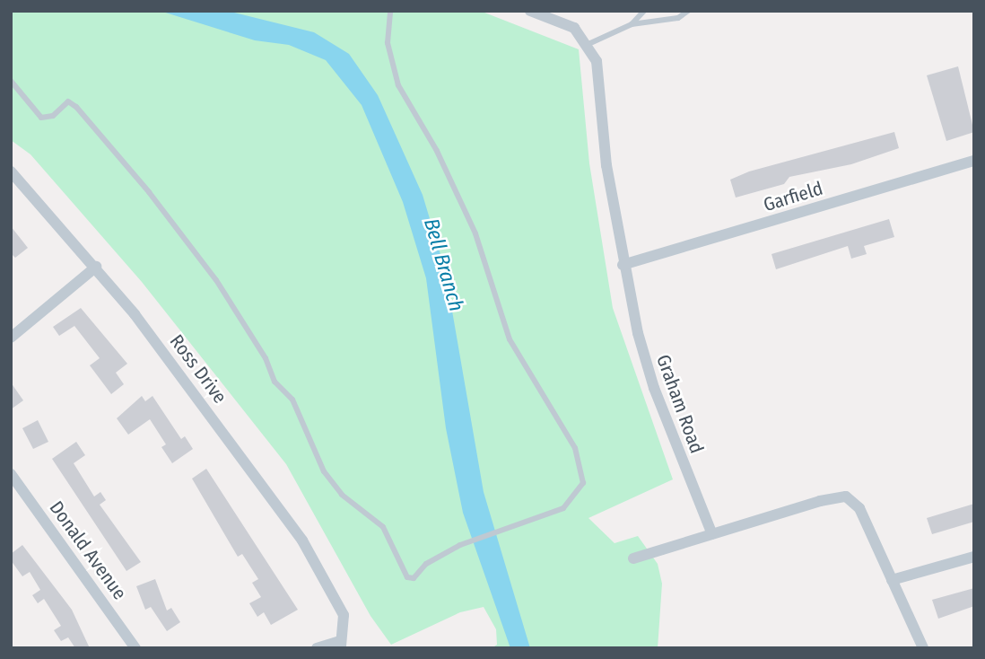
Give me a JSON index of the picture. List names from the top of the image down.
{
  "streets": {
    "street": [
      "Garfield",
      "Ross Drive",
      "Graham Road",
      "Donald Avenue"
    ]
  },
  "crossings": [
    ["Garfield", "Graham Road"]
  ],
  "water": ["Bell Branch"]
}
